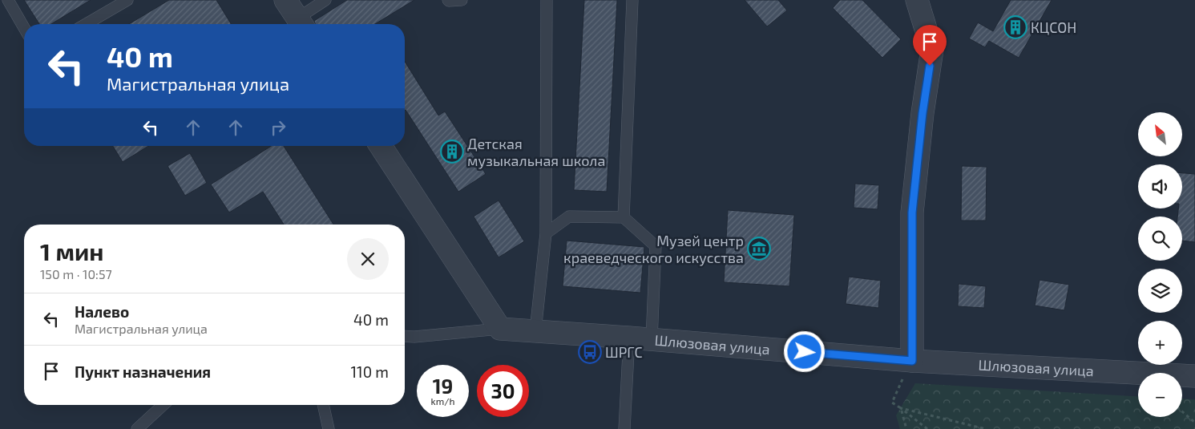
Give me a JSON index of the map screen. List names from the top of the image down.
{
  "streets": {
    "street": ["Шлюзовая улица"]
  },
  "places": {
    "building": ["КЦСОН", "Детская музыкальная школа"],
    "museum": ["Музей центр краеведческого искусства"],
    "bus stop": ["ШРГС"]
  },
  "north": "top left",
  "page": {
    "turn": ["40 m", "Магистральная улица"],
    "map_buttons": ["+", "−"],
    "heading": ["1 мин", "150 m · 10:57"],
    "list": [
      {
        "name": "Налево",
        "note": "Магистральная улица",
        "value": "40 m"
      },
      {
        "name": "Пункт назначения",
        "value": "110 m"
      }
    ],
    "speed": "19 km/h",
    "limit": "30"
  }
}
